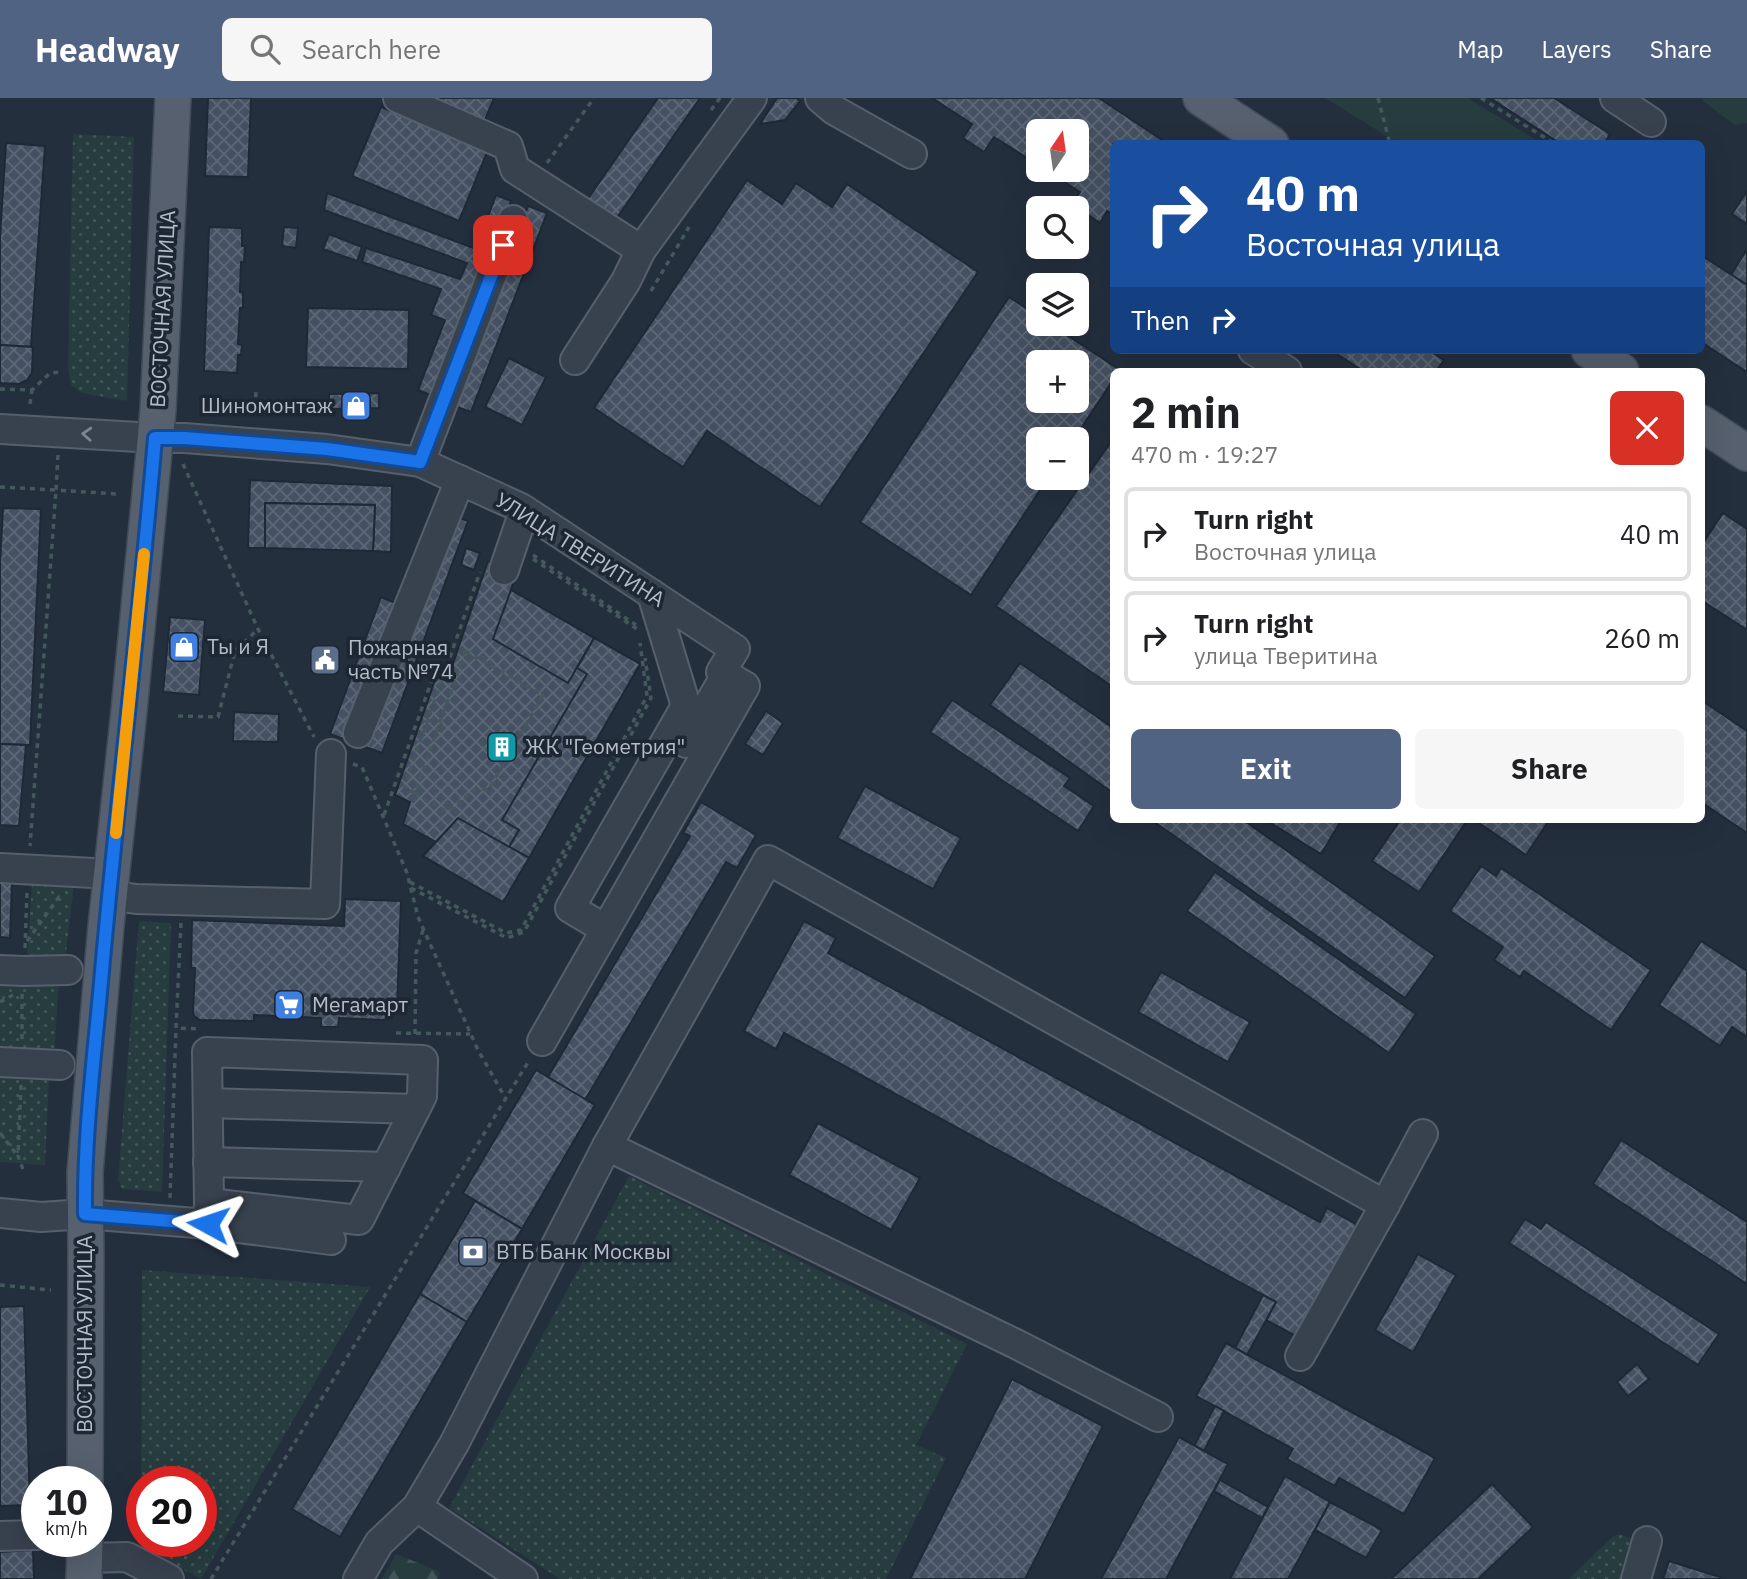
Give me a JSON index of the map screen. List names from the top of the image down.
{
  "streets": {
    "main road": ["ВОСТОЧНАЯ УЛИЦА"],
    "street": ["УЛИЦА ТВЕРИТИНА"]
  },
  "crossings": [
    ["ВОСТОЧНАЯ УЛИЦА", "УЛИЦА ТВЕРИТИНА"]
  ],
  "places": {
    "shop": ["Шиномонтаж", "Ты и Я"],
    "public building": ["Пожарная часть №74"],
    "building": ["ЖК \"Геометрия\""],
    "supermarket": ["Мегамарт"],
    "bank": ["ВТБ Банк Москвы"]
  },
  "north": "top",
  "page": {
    "header": "Headway",
    "search": "Search here",
    "nav": ["Map", "Layers", "Share"],
    "map_buttons": ["+", "−"],
    "turn": ["40 m", "Восточная улица"],
    "then": "Then",
    "heading": ["2 min", "470 m · 19:27"],
    "list": [
      {
        "name": "Turn right",
        "note": "Восточная улица",
        "value": "40 m"
      },
      {
        "name": "Turn right",
        "note": "улица Тверитина",
        "value": "260 m"
      }
    ],
    "buttons": ["Exit", "Share"],
    "speed": "10 km/h",
    "limit": "20"
  }
}
